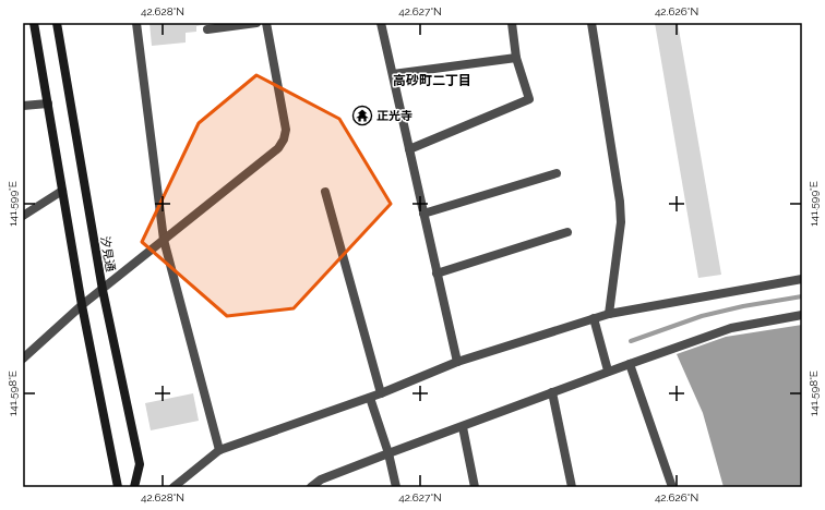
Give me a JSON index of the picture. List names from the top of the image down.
{
  "streets": {
    "street": ["汐見通"]
  },
  "districts": ["高砂町二丁目"],
  "places": {
    "temple": ["正光寺"]
  },
  "coordinates": [
    "42.628°N",
    "42.627°N",
    "42.626°N",
    "141.599°E",
    "141.598°E"
  ]
}
